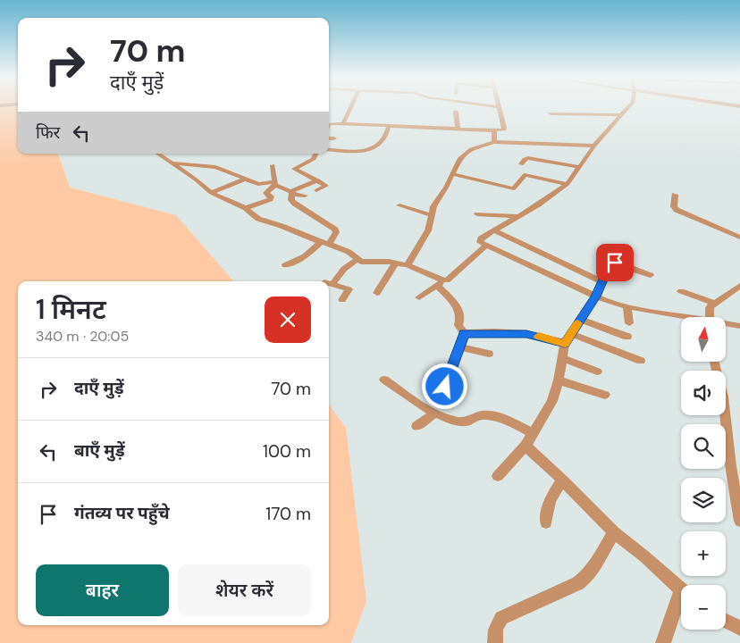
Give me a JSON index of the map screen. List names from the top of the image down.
{
  "north": "top",
  "page": {
    "turn": ["70 m", "दाएँ मुड़ें"],
    "then": "फिर",
    "heading": ["1 मिनट", "340 m · 20:05"],
    "map_buttons": ["+", "−"],
    "list": [
      {
        "name": "दाएँ मुड़ें",
        "value": "70 m"
      },
      {
        "name": "बाएँ मुड़ें",
        "value": "100 m"
      },
      {
        "name": "गंतव्य पर पहुँचे",
        "value": "170 m"
      }
    ],
    "buttons": ["बाहर", "शेयर करें"]
  }
}
